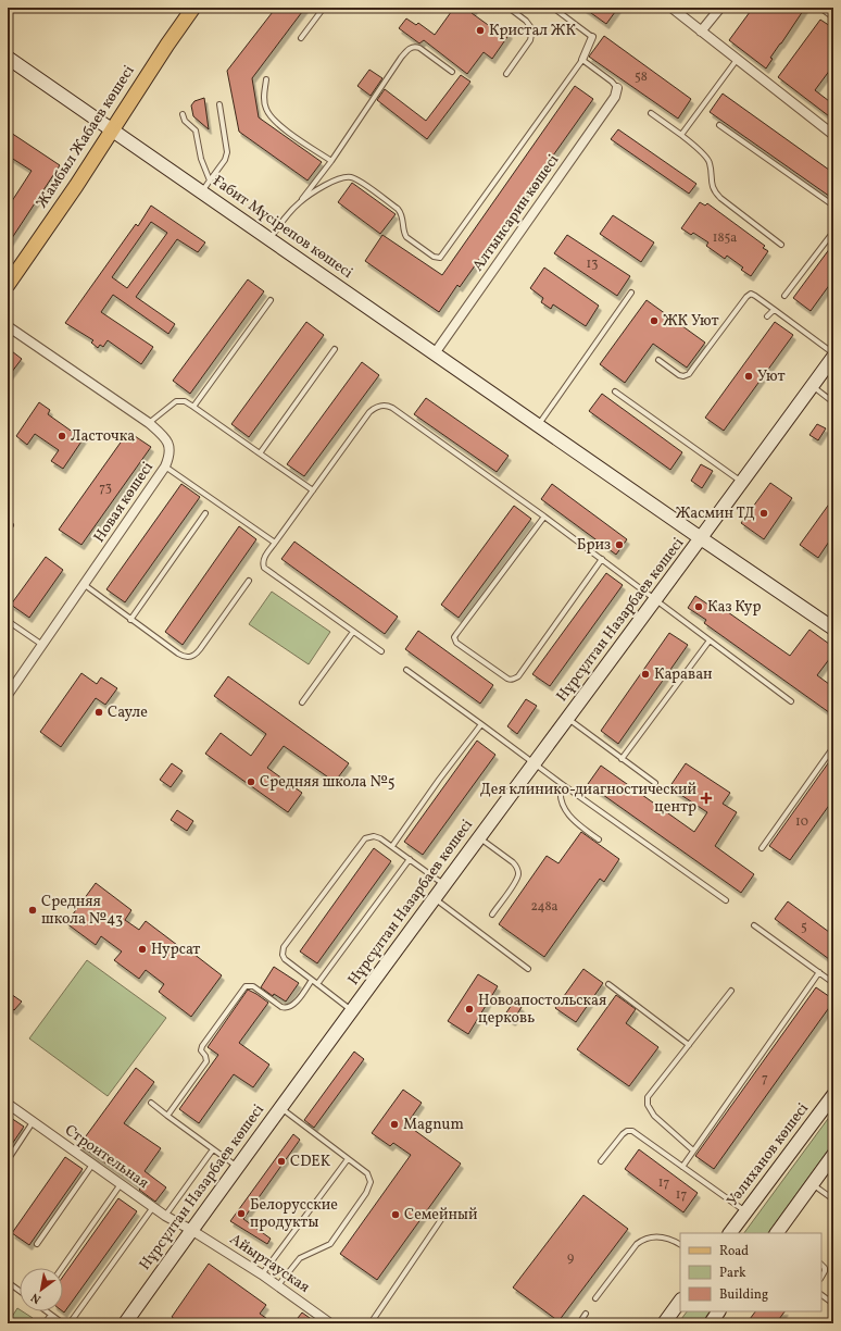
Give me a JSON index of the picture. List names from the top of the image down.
{
  "streets": {
    "main road": [
      "Жамбыл Жабаев көшесі",
      "Ғабит Мүсірепов көшесі",
      "Нұрсұлтан Назарбаев көшесі",
      "Уәлиханов көшесі"
    ],
    "street": [
      "Алтынсарин көшесі",
      "Новая көшесі",
      "Строительная",
      "Айыртауская"
    ]
  },
  "crossings": [
    ["Жамбыл Жабаев көшесі", "Ғабит Мүсірепов көшесі"],
    ["Алтынсарин көшесі", "Ғабит Мүсірепов көшесі"],
    ["Ғабит Мүсірепов көшесі", "Нұрсұлтан Назарбаев көшесі"],
    ["Нұрсұлтан Назарбаев көшесі", "Строительная"],
    ["Нұрсұлтан Назарбаев көшесі", "Айыртауская"],
    ["Строительная", "Айыртауская"]
  ],
  "places": {
    "other": [
      "Кристал ЖК",
      "ЖК Уют",
      "Уют",
      "Ласточка",
      "Жасмин ТД",
      "Бриз",
      "Каз Кур",
      "Караван",
      "Сауле",
      "Средняя школа №5",
      "Средняя школа №43",
      "Нурсат",
      "Новоапостольская церковь",
      "Magnum",
      "CDEK",
      "Белорусские продукты",
      "Семейный"
    ],
    "health": ["Дея клинико-диагностический центр"]
  },
  "house_numbers": [
    "58",
    "185а",
    "13",
    "73",
    "10",
    "248а",
    "5",
    "7",
    "17",
    "17",
    "9"
  ],
  "legend": ["Road", "Park", "Building"],
  "north": "bottom left"
}
